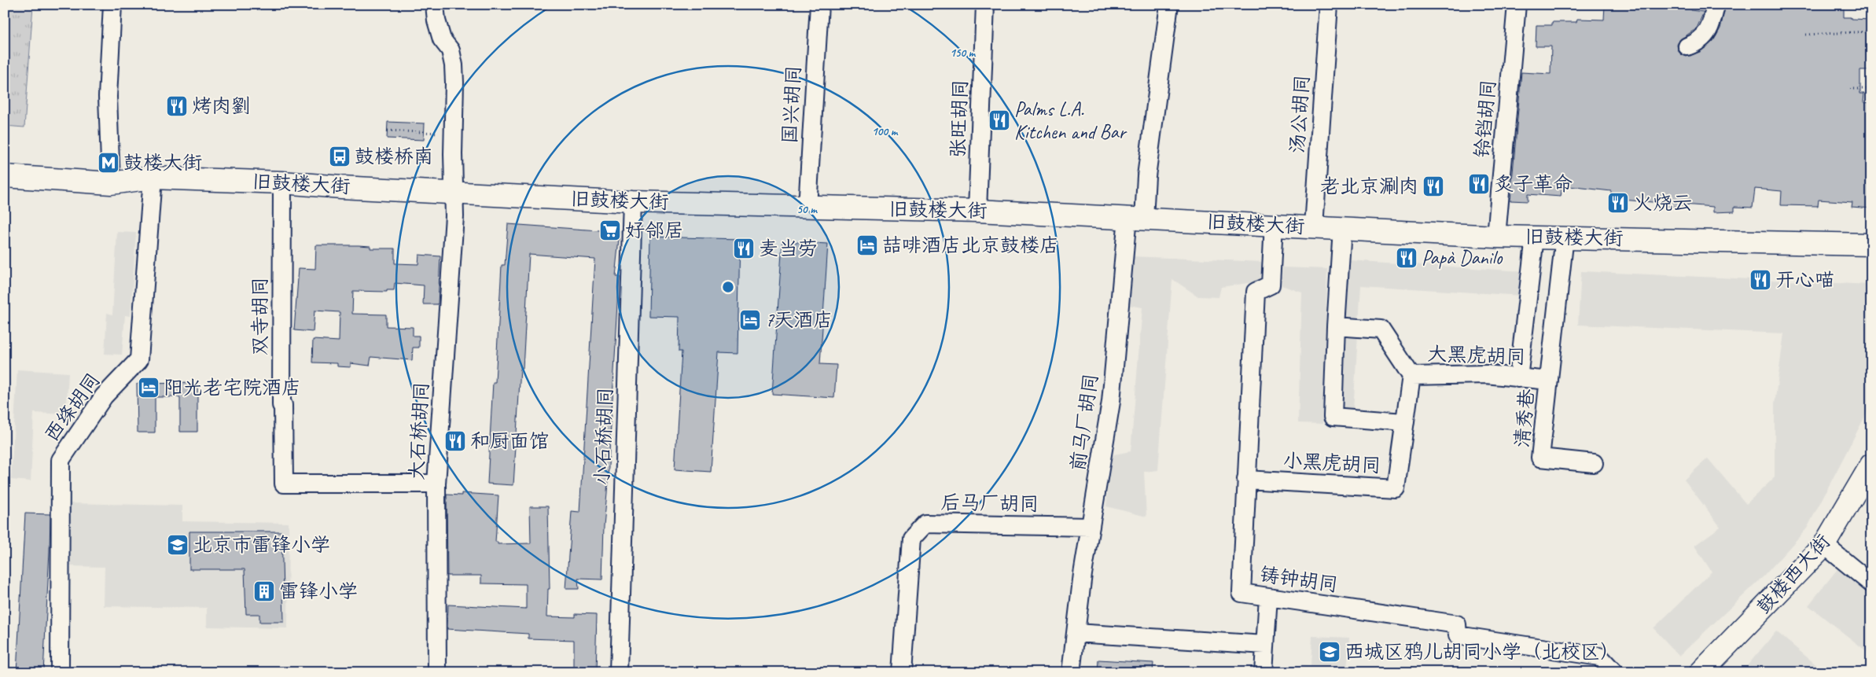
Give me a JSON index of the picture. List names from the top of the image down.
{
  "streets": {
    "main road": ["旧鼓楼大街", "鼓楼西大街"],
    "street": [
      "国兴胡同",
      "汤公胡同",
      "张旺胡同",
      "铃铛胡同",
      "双寺胡同",
      "大黑虎胡同",
      "西绦胡同",
      "清秀巷",
      "前马厂胡同",
      "大石桥胡同",
      "小石桥胡同",
      "小黑虎胡同",
      "后马厂胡同",
      "铸钟胡同"
    ]
  },
  "crossings": [
    ["国兴胡同", "旧鼓楼大街"],
    ["汤公胡同", "旧鼓楼大街"],
    ["张旺胡同", "旧鼓楼大街"],
    ["铃铛胡同", "旧鼓楼大街"],
    ["旧鼓楼大街", "双寺胡同"],
    ["旧鼓楼大街", "西绦胡同"],
    ["旧鼓楼大街", "清秀巷"],
    ["旧鼓楼大街", "前马厂胡同"],
    ["旧鼓楼大街", "大石桥胡同"],
    ["旧鼓楼大街", "小石桥胡同"],
    ["旧鼓楼大街", "铸钟胡同"],
    ["双寺胡同", "大石桥胡同"],
    ["大黑虎胡同", "清秀巷"],
    ["大黑虎胡同", "小黑虎胡同"],
    ["前马厂胡同", "后马厂胡同"],
    ["小黑虎胡同", "铸钟胡同"]
  ],
  "places": {
    "restaurant": [
      "烤肉劉",
      "Palms L.A. Kitchen and Bar",
      "炙子革命",
      "老北京涮肉",
      "火烧云",
      "麦当劳",
      "Papà Danilo",
      "开心喵",
      "和厨面馆"
    ],
    "bus stop": ["鼓楼桥南"],
    "metro station": ["鼓楼大街"],
    "supermarket": ["好邻居"],
    "hotel": ["喆啡酒店北京鼓楼店", "7天酒店", "阳光老宅院酒店"],
    "school or university": ["北京市雷锋小学", "西城区鸦儿胡同小学（北校区）"],
    "building": ["雷锋小学"]
  },
  "rings": ["150 m", "100 m", "50 m"]
}
